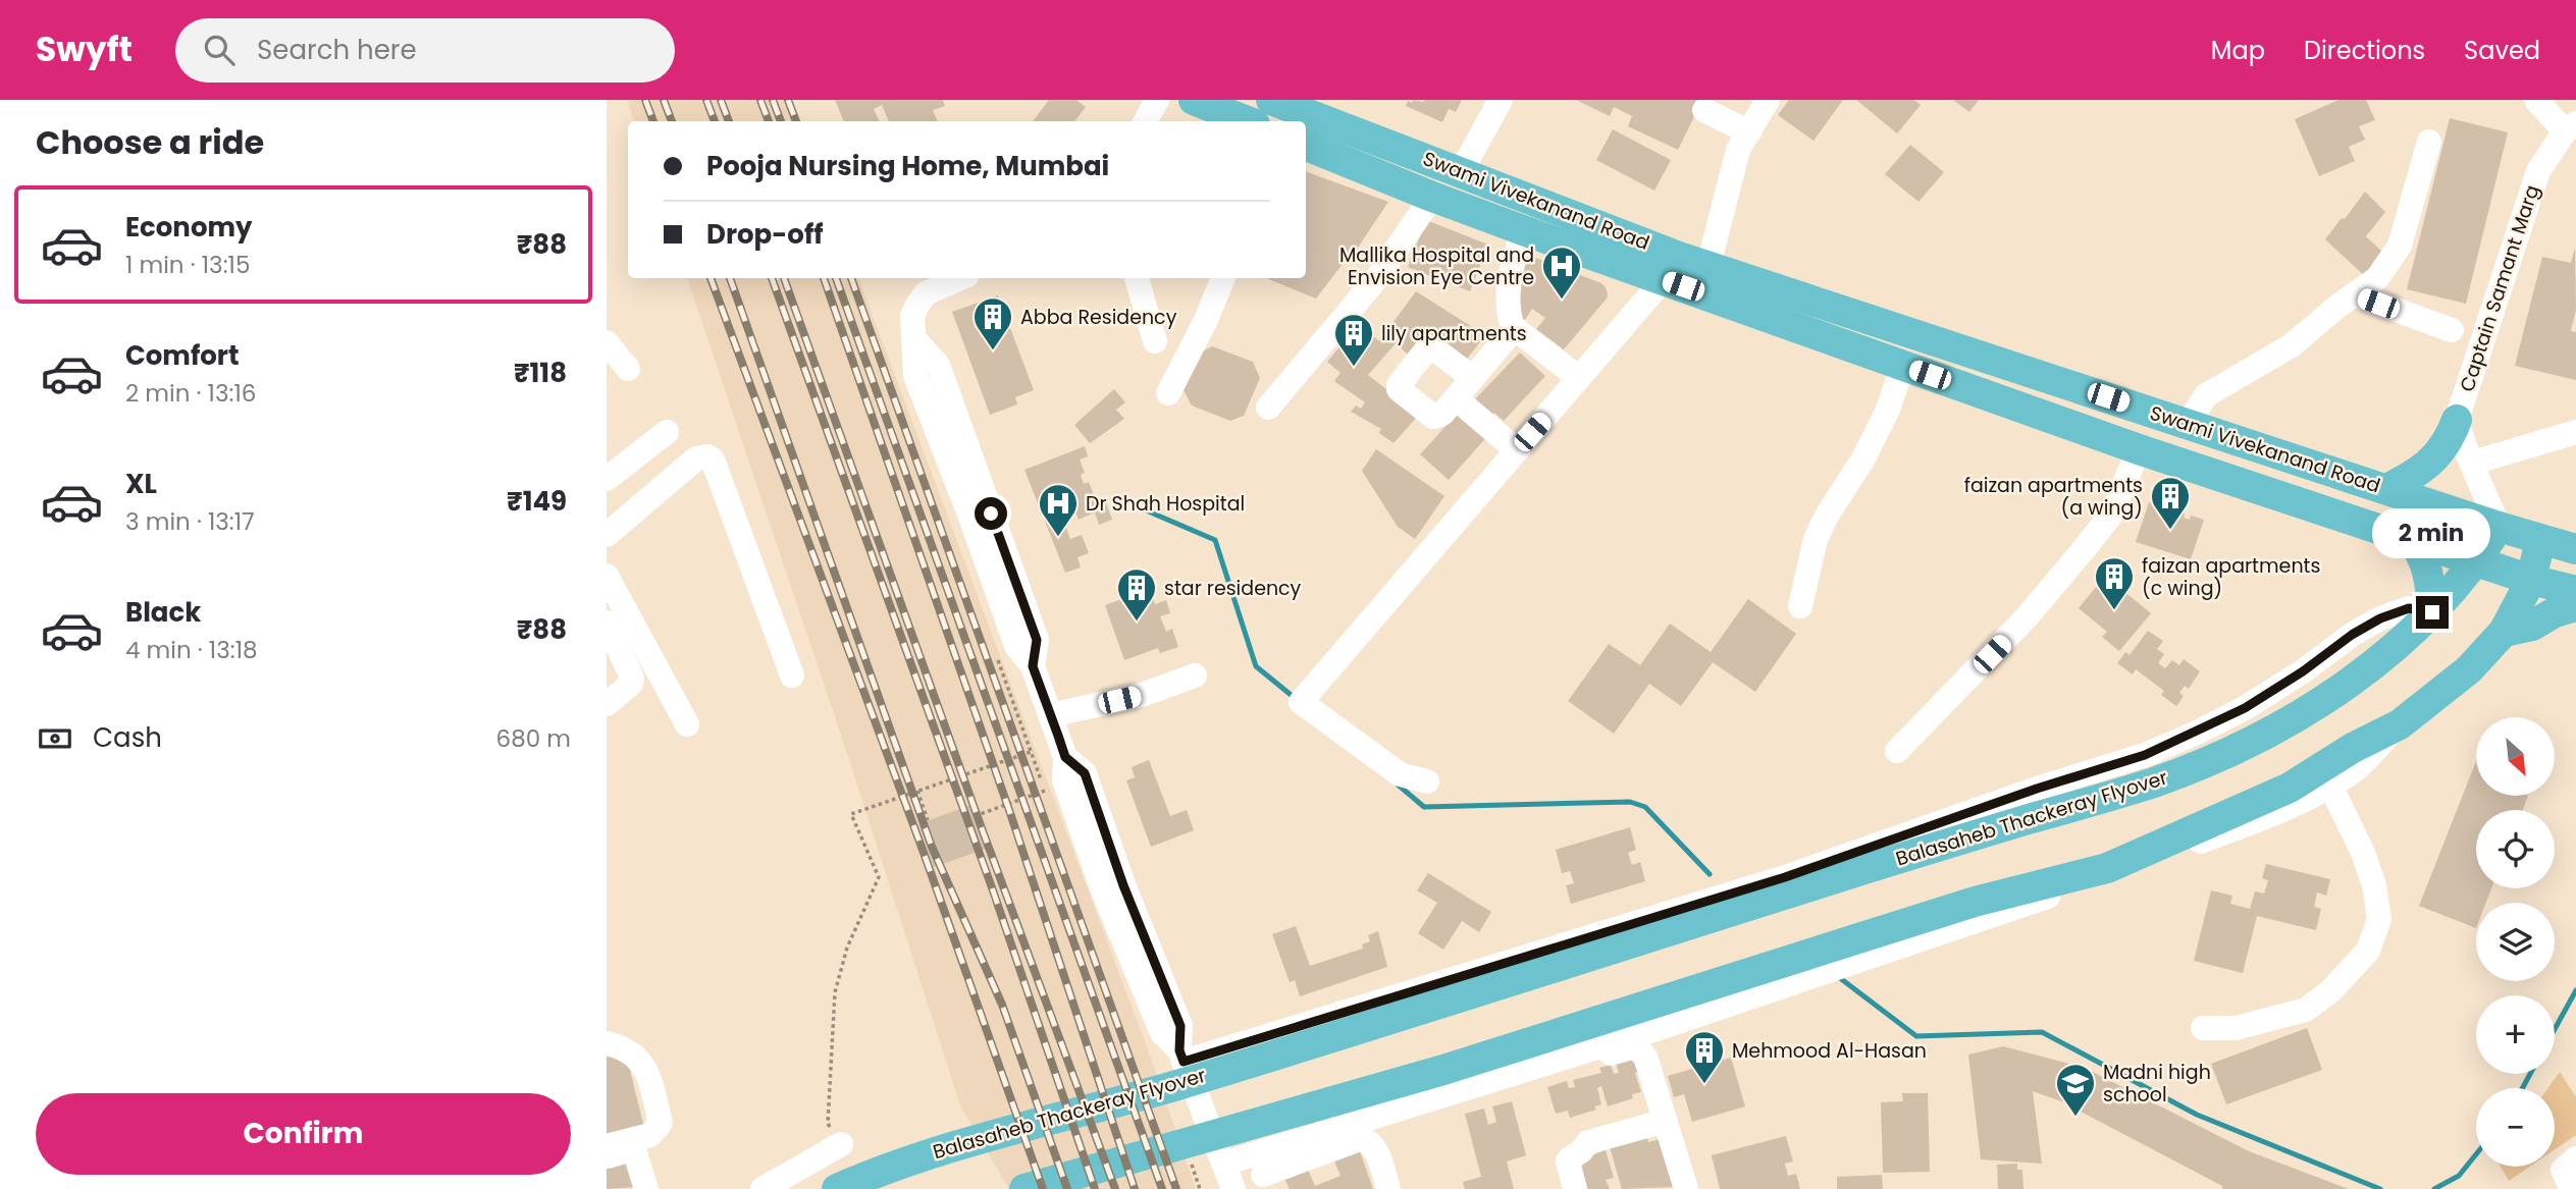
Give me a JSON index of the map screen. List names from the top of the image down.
{
  "streets": {
    "main road": ["Swami Vivekanand Road", "Balasaheb Thackeray Flyover"],
    "street": ["Captain Samant Marg"]
  },
  "crossings": [
    ["Swami Vivekanand Road", "Balasaheb Thackeray Flyover"]
  ],
  "places": {
    "hospital": ["Mallika Hospital and Envision Eye Centre", "Dr Shah Hospital"],
    "building": [
      "Abba Residency",
      "lily apartments",
      "faizan apartments (a wing)",
      "faizan apartments (c wing)",
      "star residency",
      "Mehmood Al-Hasan"
    ],
    "school or university": ["Madni high school"]
  },
  "north": "bottom right",
  "page": {
    "header": "Swyft",
    "search": "Search here",
    "nav": ["Map", "Directions", "Saved"],
    "heading": "Choose a ride",
    "banner": ["Pooja Nursing Home, Mumbai", "Drop-off"],
    "list": [
      {
        "name": "Economy",
        "note": "1 min · 13:15",
        "value": "₹88"
      },
      {
        "name": "Comfort",
        "note": "2 min · 13:16",
        "value": "₹118"
      },
      {
        "name": "XL",
        "note": "3 min · 13:17",
        "value": "₹149"
      },
      {
        "name": "Black",
        "note": "4 min · 13:18",
        "value": "₹88"
      }
    ],
    "bubble": "2 min",
    "pay": ["Cash", "680 m"],
    "map_buttons": ["+", "−"],
    "buttons": "Confirm"
  }
}
